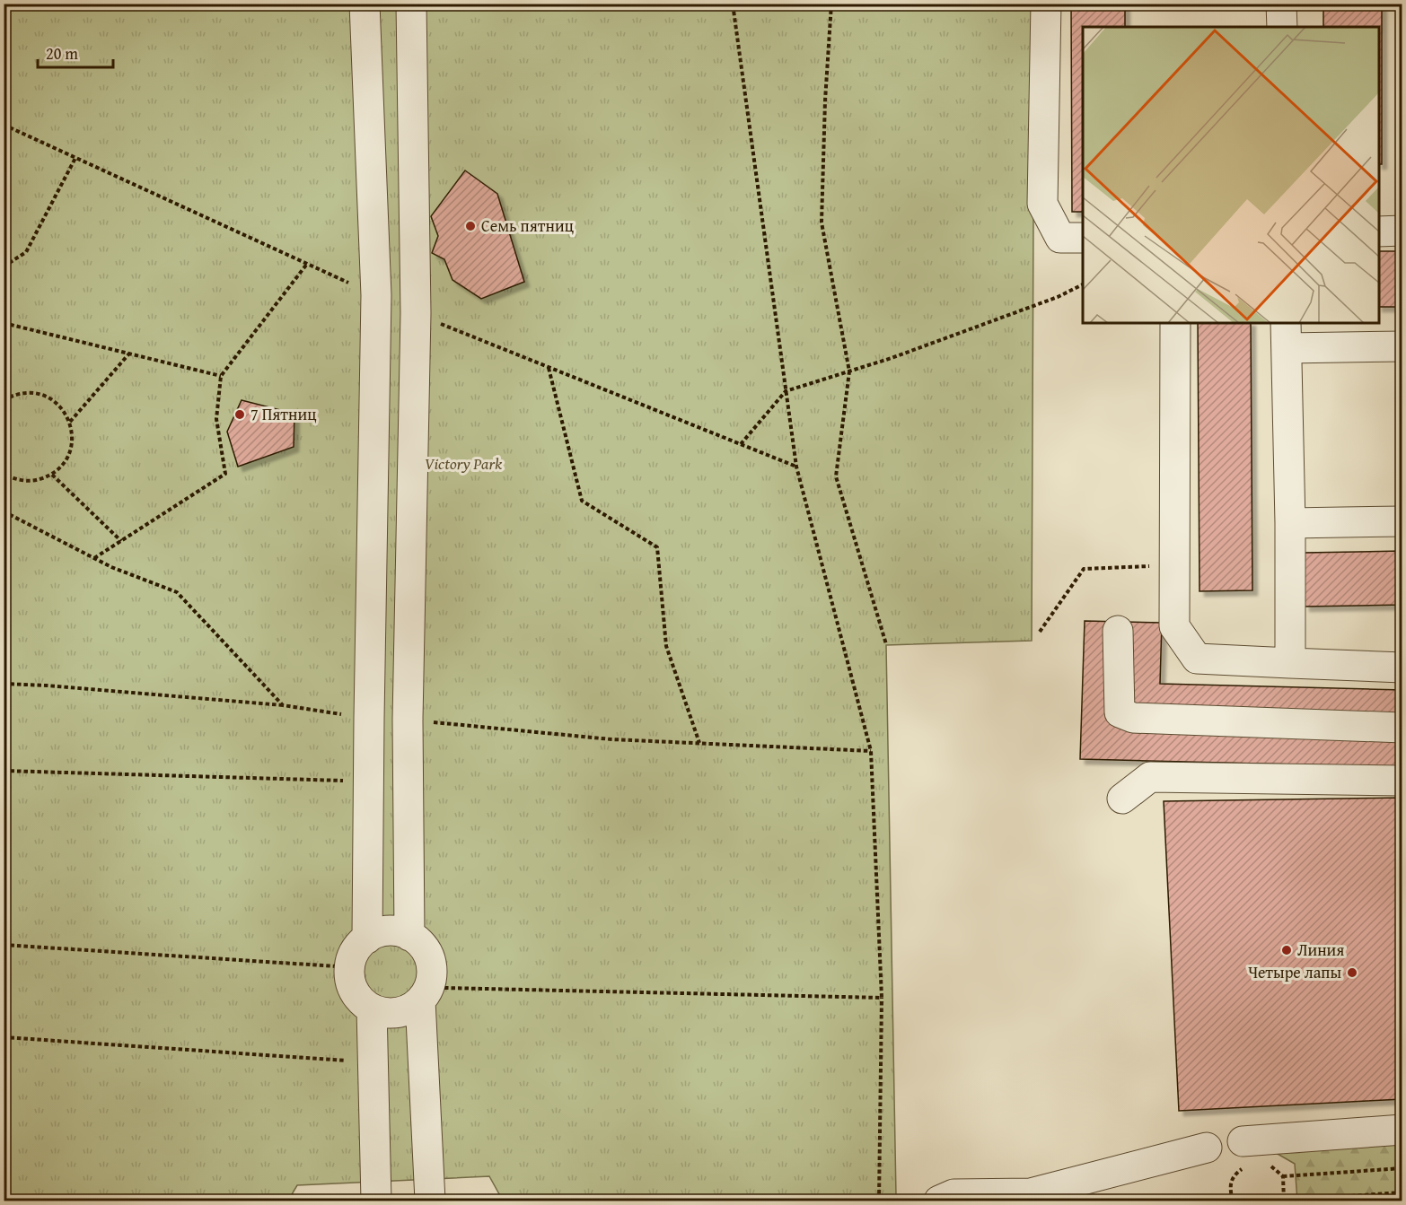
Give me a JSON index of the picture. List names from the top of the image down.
{
  "parks": ["Victory Park"],
  "places": [
    "Семь пятниц",
    "7 Пятниц",
    "Линия",
    "Четыре лапы"
  ],
  "scale_bar": "20 m"
}
